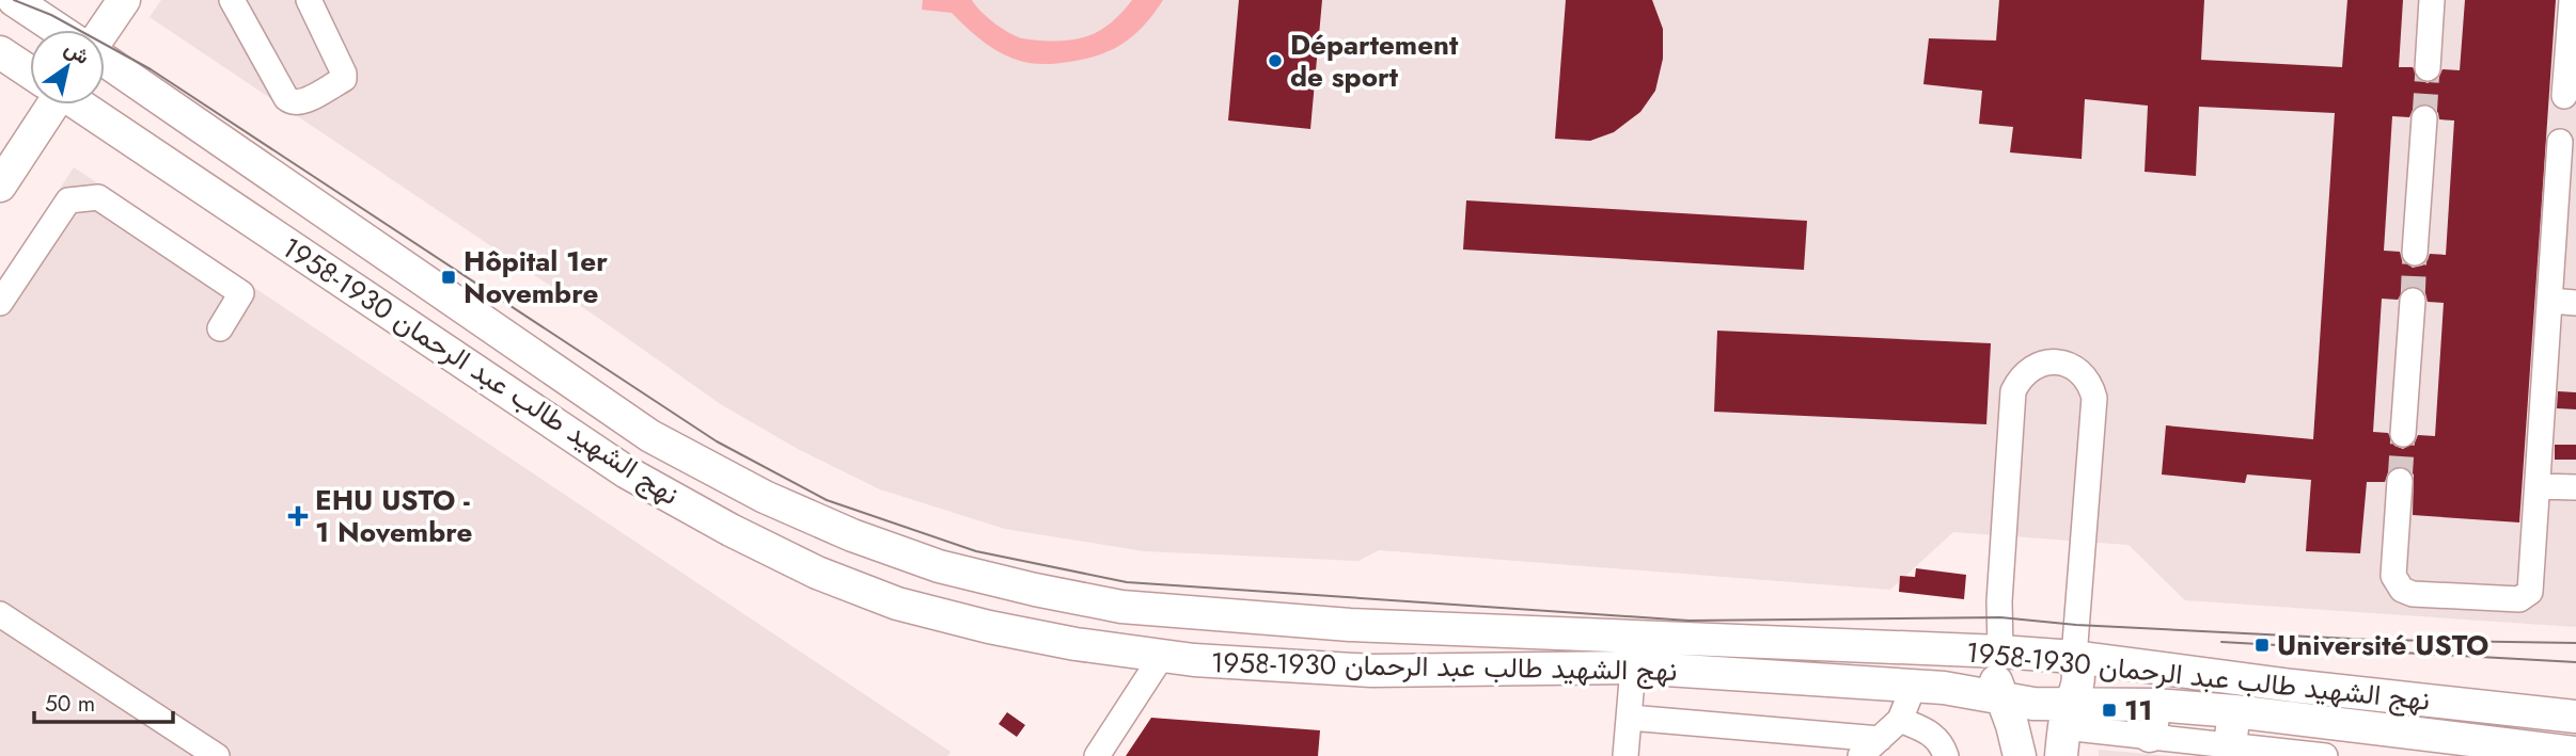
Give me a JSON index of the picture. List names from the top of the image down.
{
  "streets": {
    "main road": ["نهج الشهيد طالب عبد الرحمان 1930-1958"]
  },
  "places": {
    "other": ["Département de sport"],
    "transit": ["Hôpital 1er Novembre", "Université USTO", "11"],
    "health": ["EHU USTO - 1 Novembre"]
  },
  "scale_bar": "50 m",
  "north": "top right"
}
